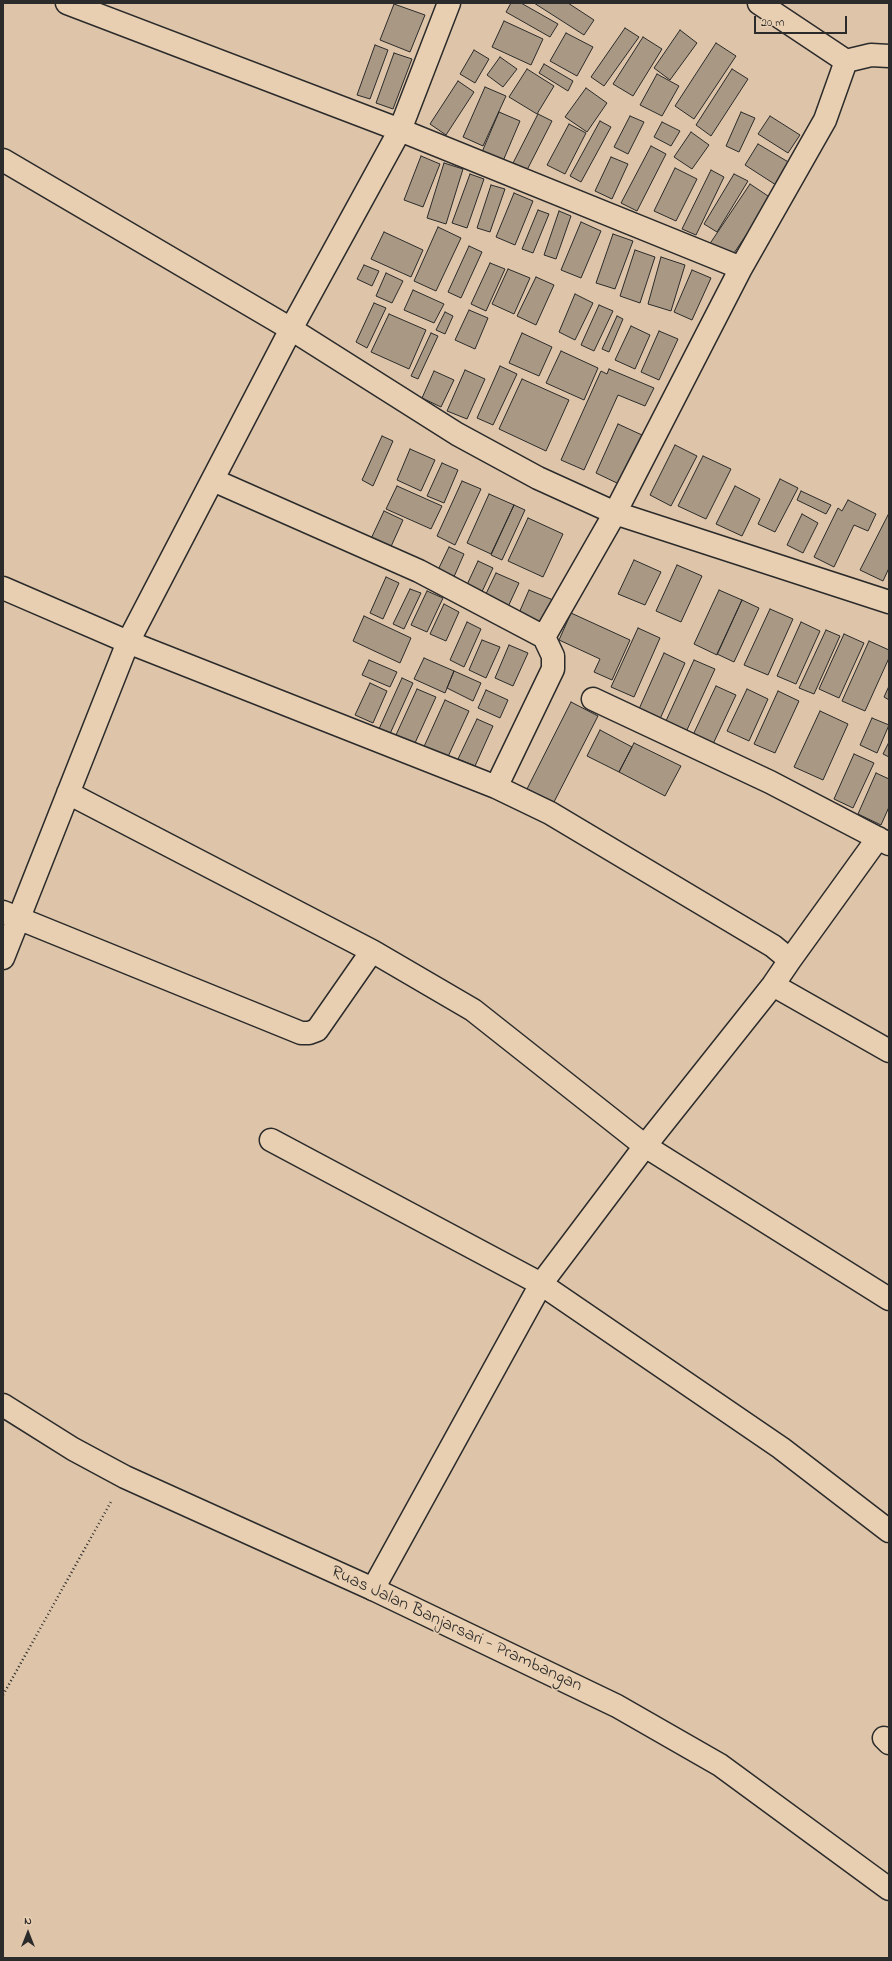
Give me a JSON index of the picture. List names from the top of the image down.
{
  "streets": {
    "street": ["Ruas Jalan Banjarsari - Prambangan"]
  },
  "scale_bar": "20 m",
  "north": "top"
}
